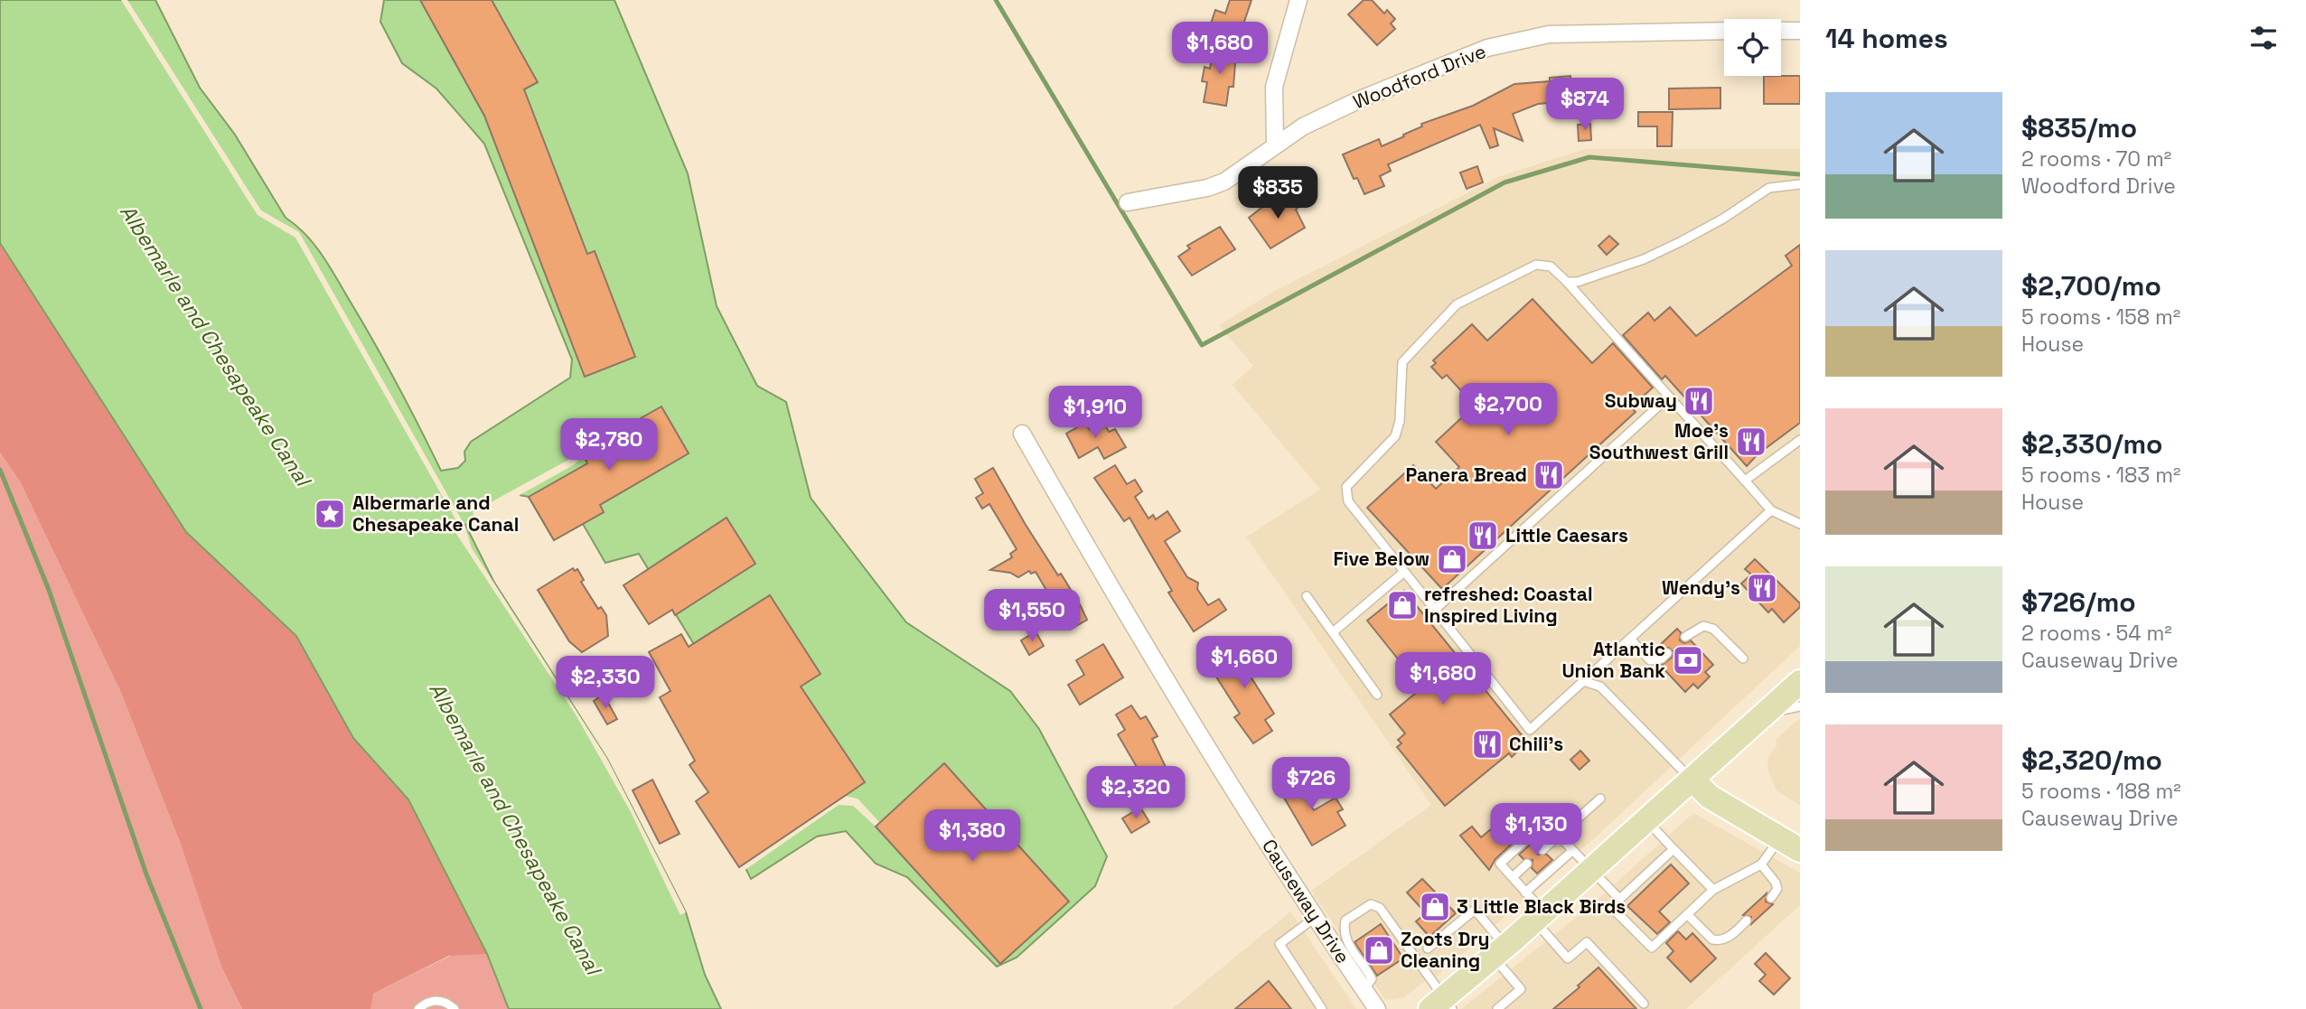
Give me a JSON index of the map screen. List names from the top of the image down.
{
  "streets": {
    "street": ["Woodford Drive", "Causeway Drive"]
  },
  "water": ["Albemarle and Chesapeake Canal"],
  "places": {
    "restaurant": [
      "Subway",
      "Moe's Southwest Grill",
      "Panera Bread",
      "Little Caesars",
      "Wendy's",
      "Chili's"
    ],
    "place": ["Albermarle and Chesapeake Canal"],
    "shop": [
      "Five Below",
      "refreshed: Coastal Inspired Living",
      "3 Little Black Birds",
      "Zoots Dry Cleaning"
    ],
    "bank": ["Atlantic Union Bank"]
  },
  "page": {
    "heading": "14 homes",
    "price": [
      "$1,680",
      "$874",
      "$835",
      "$2,700",
      "$1,910",
      "$2,780",
      "$1,550",
      "$1,660",
      "$1,680",
      "$2,330",
      "$726",
      "$2,320",
      "$1,130",
      "$1,380"
    ],
    "list": [
      {
        "name": "$835/mo",
        "note": "2 rooms · 70 m² · Woodford Drive"
      },
      {
        "name": "$2,700/mo",
        "note": "5 rooms · 158 m² · House"
      },
      {
        "name": "$2,330/mo",
        "note": "5 rooms · 183 m² · House"
      },
      {
        "name": "$726/mo",
        "note": "2 rooms · 54 m² · Causeway Drive"
      },
      {
        "name": "$2,320/mo",
        "note": "5 rooms · 188 m² · Causeway Drive"
      }
    ]
  }
}
